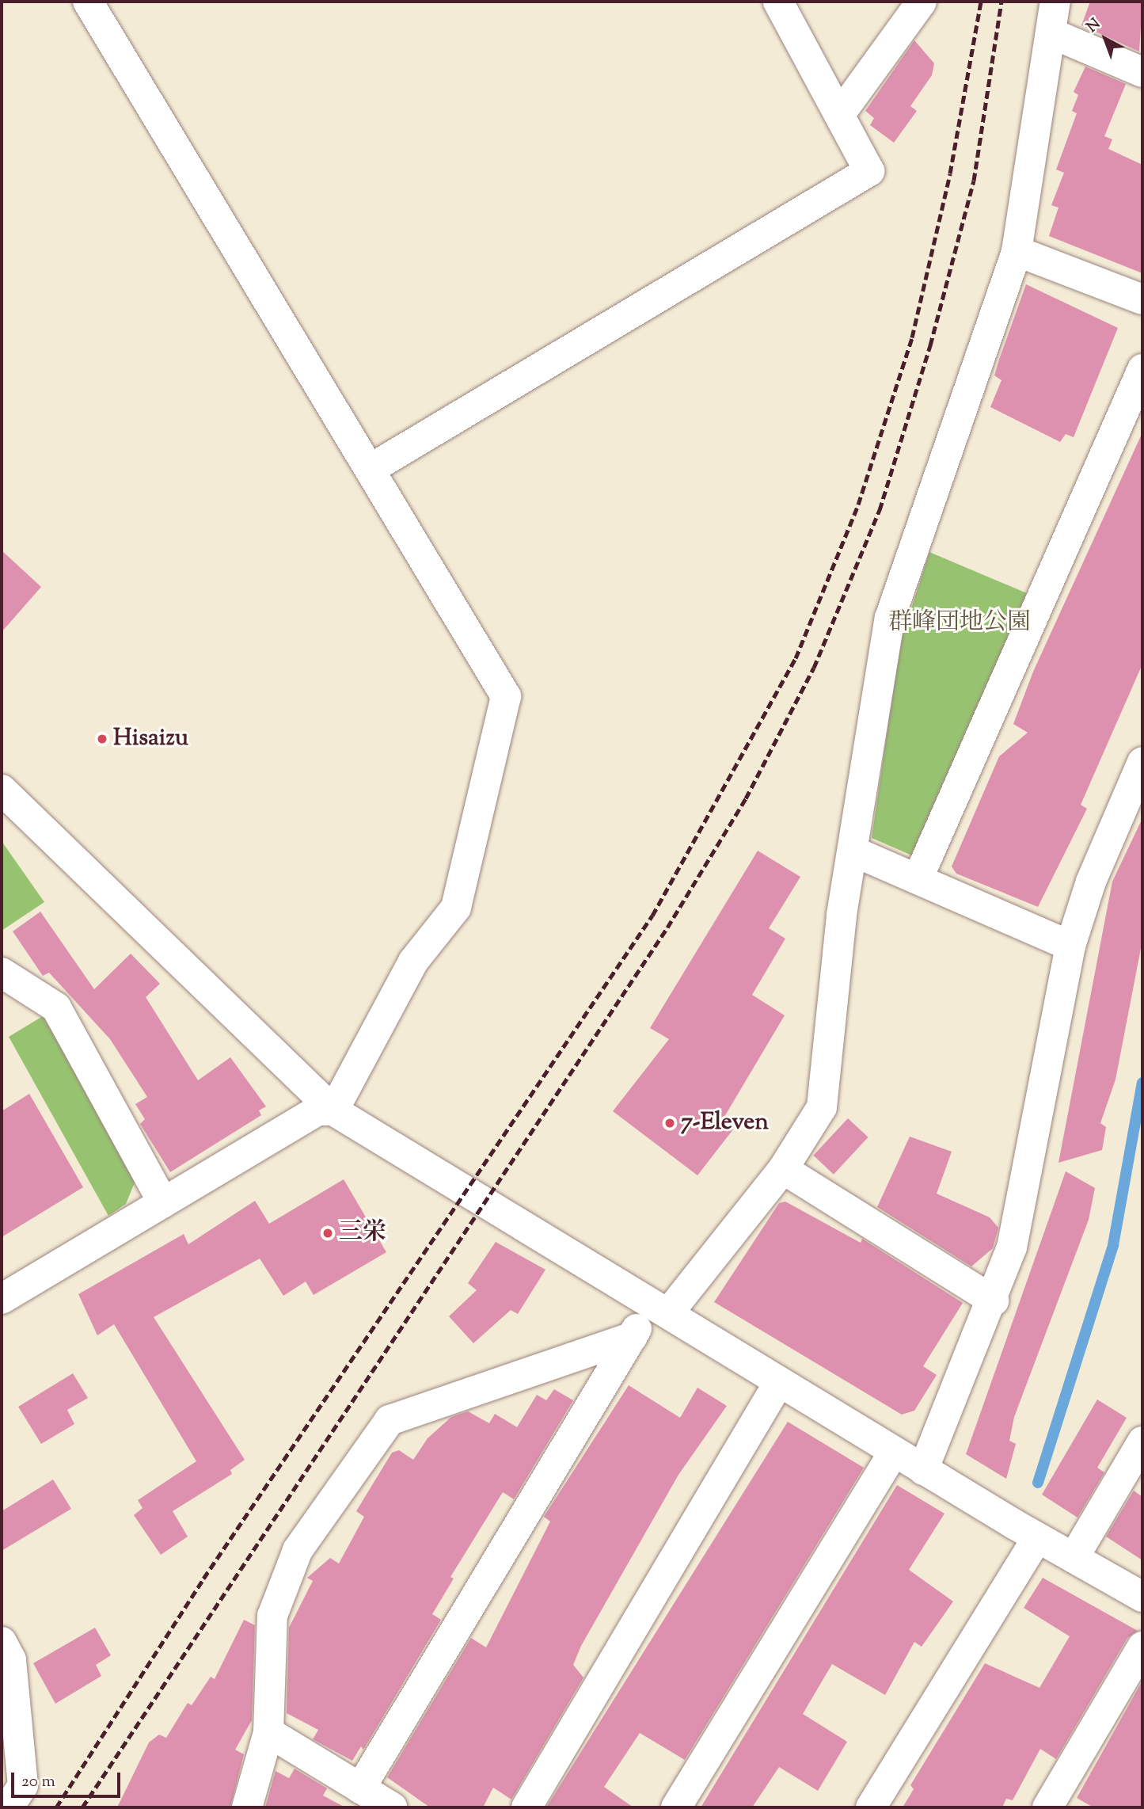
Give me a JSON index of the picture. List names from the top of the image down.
{
  "parks": ["群峰団地公園"],
  "places": ["Hisaizu", "7-Eleven", "三栄"],
  "scale_bar": "20 m",
  "north": "top left"
}
